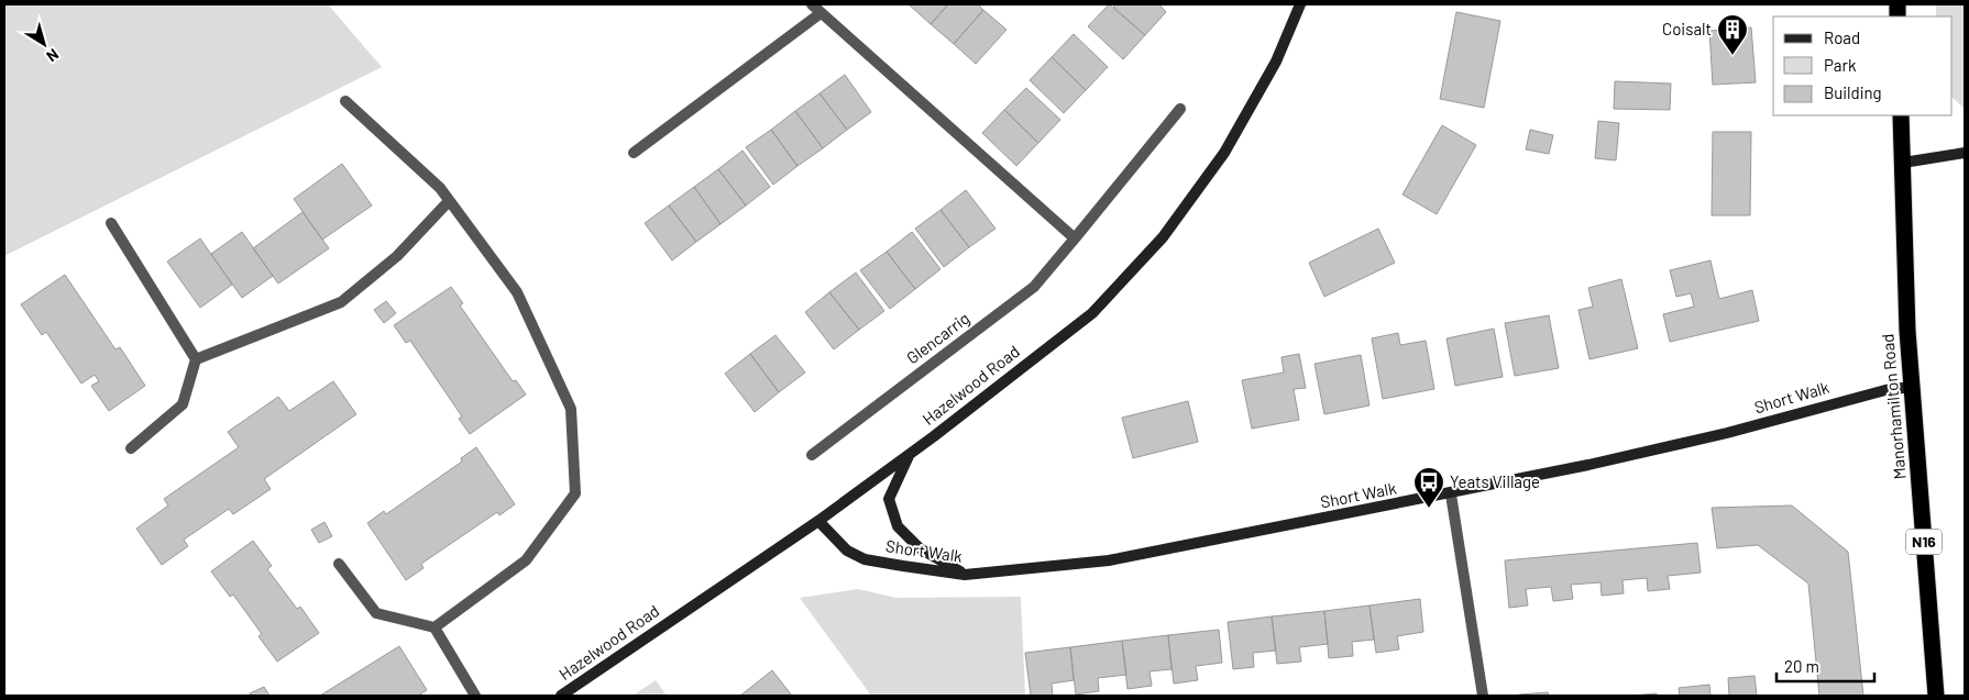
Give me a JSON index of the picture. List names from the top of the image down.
{
  "streets": {
    "highway": ["Manorhamilton Road", "N16"],
    "street": ["Glencarrig", "Hazelwood Road", "Short Walk"]
  },
  "crossings": [
    ["Hazelwood Road", "Short Walk"],
    ["Short Walk", "Manorhamilton Road"]
  ],
  "places": {
    "building": ["Coisalt"],
    "bus stop": ["Yeats Village"]
  },
  "legend": ["Road", "Park", "Building"],
  "scale_bar": "20 m",
  "north": "bottom right"
}
